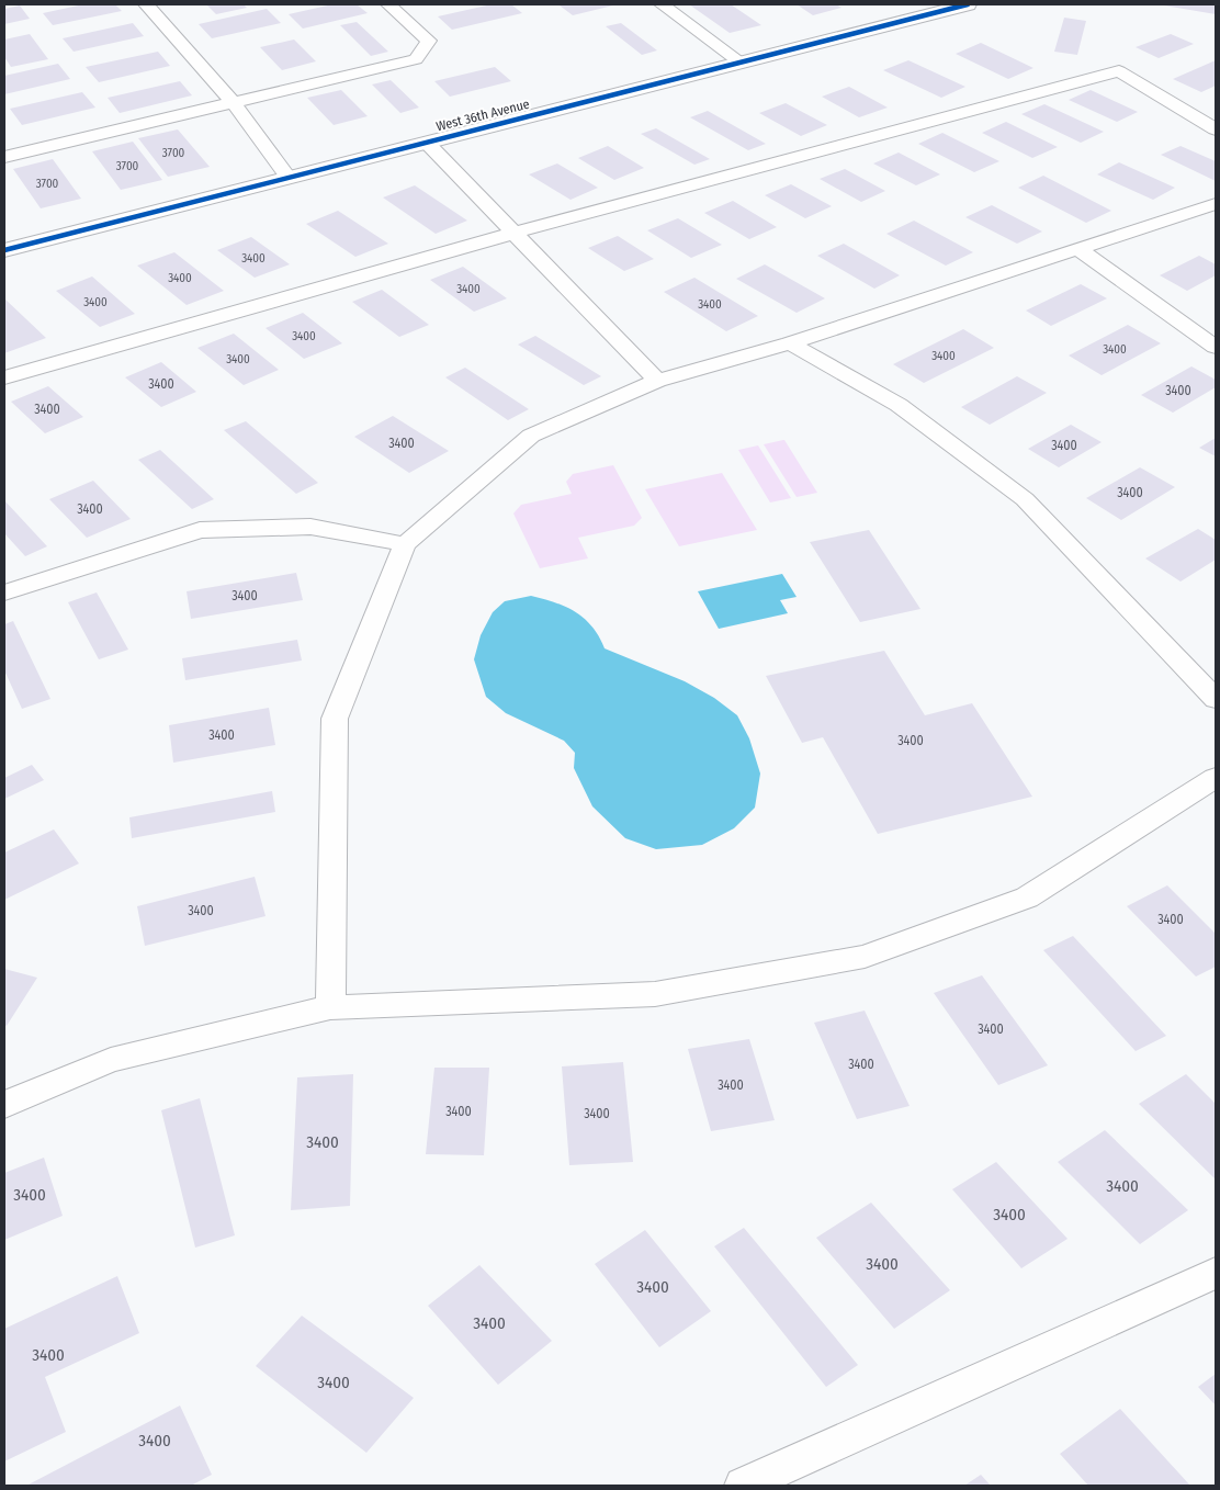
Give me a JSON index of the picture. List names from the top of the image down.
{
  "streets": {
    "street": ["West 36th Avenue"]
  },
  "house_numbers": [
    "3700",
    "3700",
    "3700",
    "3400",
    "3400",
    "3400",
    "3400",
    "3400",
    "3400",
    "3400",
    "3400",
    "3400",
    "3400",
    "3400",
    "3400",
    "3400",
    "3400",
    "3400",
    "3400",
    "3400",
    "3400",
    "3400",
    "3400",
    "3400",
    "3400",
    "3400",
    "3400",
    "3400",
    "3400",
    "3400",
    "3400",
    "3400",
    "3400",
    "3400",
    "3400",
    "3400",
    "3400",
    "3400",
    "3400"
  ]
}
